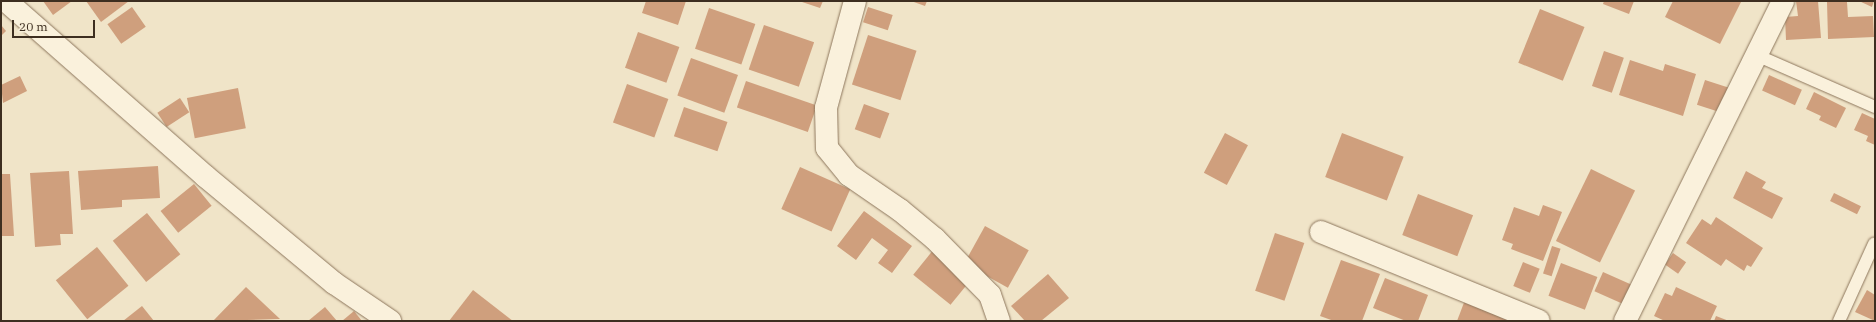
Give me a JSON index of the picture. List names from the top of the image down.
{
  "scale_bar": "20 m"
}
